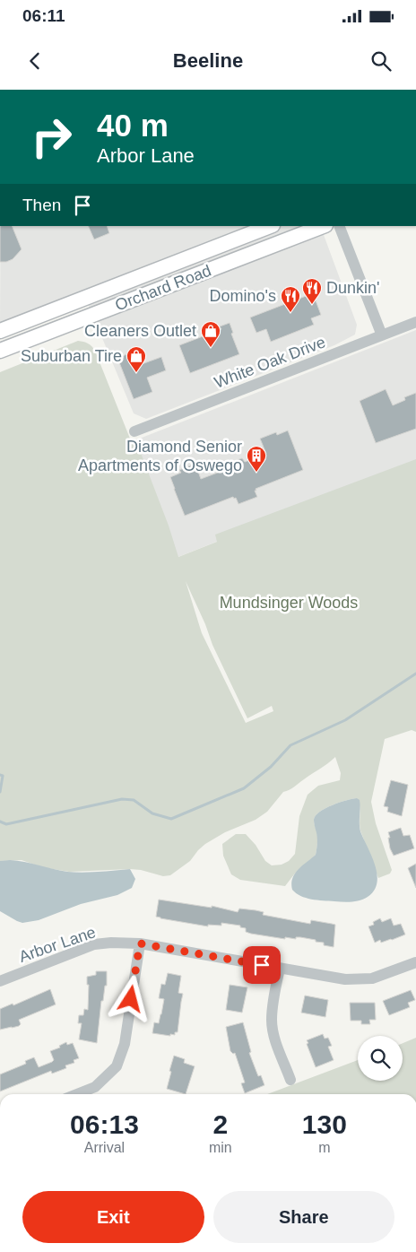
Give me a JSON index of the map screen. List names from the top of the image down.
{
  "streets": {
    "main road": ["Orchard Road"],
    "street": ["White Oak Drive", "Arbor Lane"]
  },
  "parks": ["Mundsinger Woods"],
  "places": {
    "restaurant": ["Dunkin'", "Domino's"],
    "shop": ["Cleaners Outlet", "Suburban Tire"],
    "building": ["Diamond Senior Apartments of Oswego"]
  },
  "page": {
    "status": "06:11",
    "header": "Beeline",
    "turn": ["40 m", "Arbor Lane"],
    "then": "Then",
    "eta": [
      "06:13",
      "Arrival",
      "2",
      "min",
      "130",
      "m"
    ],
    "buttons": ["Exit", "Share"]
  }
}
